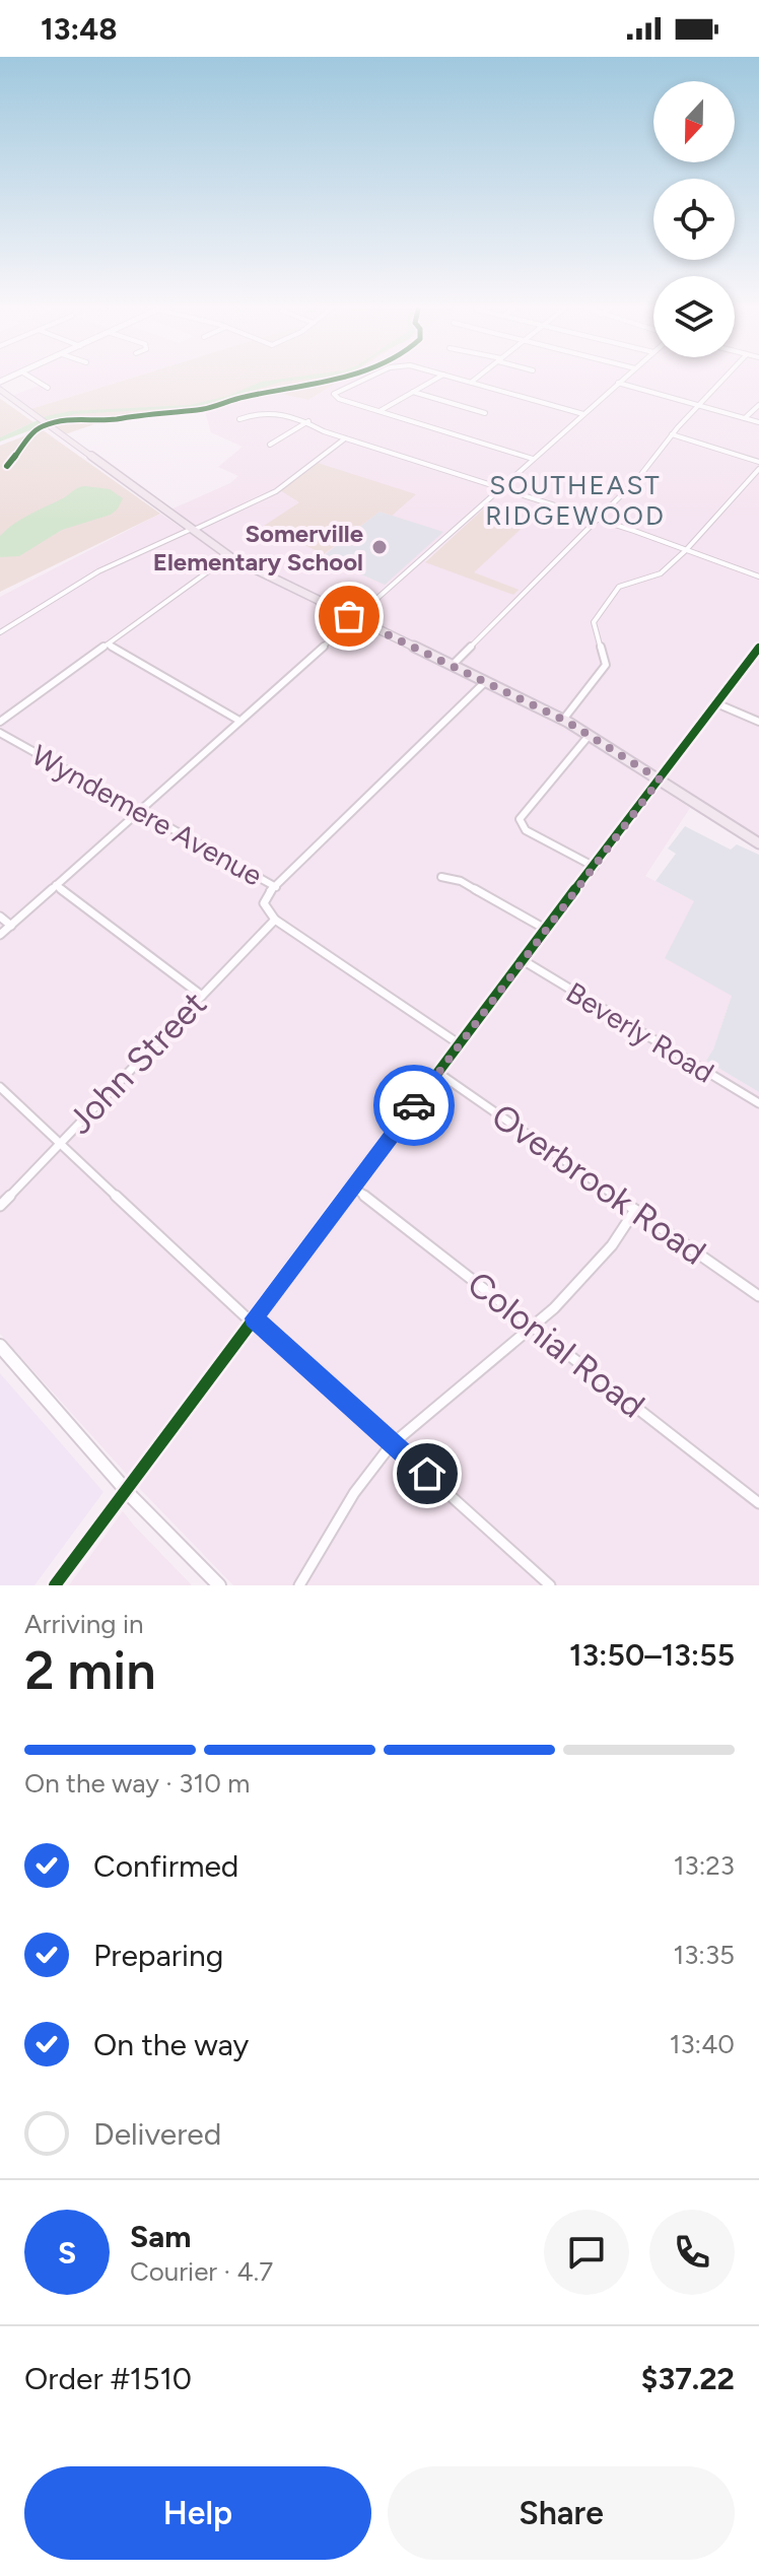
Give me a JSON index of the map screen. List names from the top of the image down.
{
  "streets": {
    "street": [
      "Wyndemere Avenue",
      "Beverly Road",
      "John Street",
      "Overbrook Road",
      "Colonial Road"
    ]
  },
  "crossings": [
    ["Wyndemere Avenue", "John Street"]
  ],
  "districts": ["SOUTHEAST RIDGEWOOD"],
  "places": ["Somerville Elementary School"],
  "north": "bottom",
  "page": {
    "status": "13:48",
    "heading": ["2 min", "Arriving in", "13:50–13:55"],
    "panel": [
      "Sam",
      "Courier · 4.7",
      "Order #1510",
      "$37.22"
    ],
    "bar": "On the way · 310 m",
    "list": [
      ["Confirmed", "13:23"],
      ["Preparing", "13:35"],
      ["On the way", "13:40"],
      "Delivered"
    ],
    "round": "S",
    "buttons": ["Help", "Share"]
  }
}
